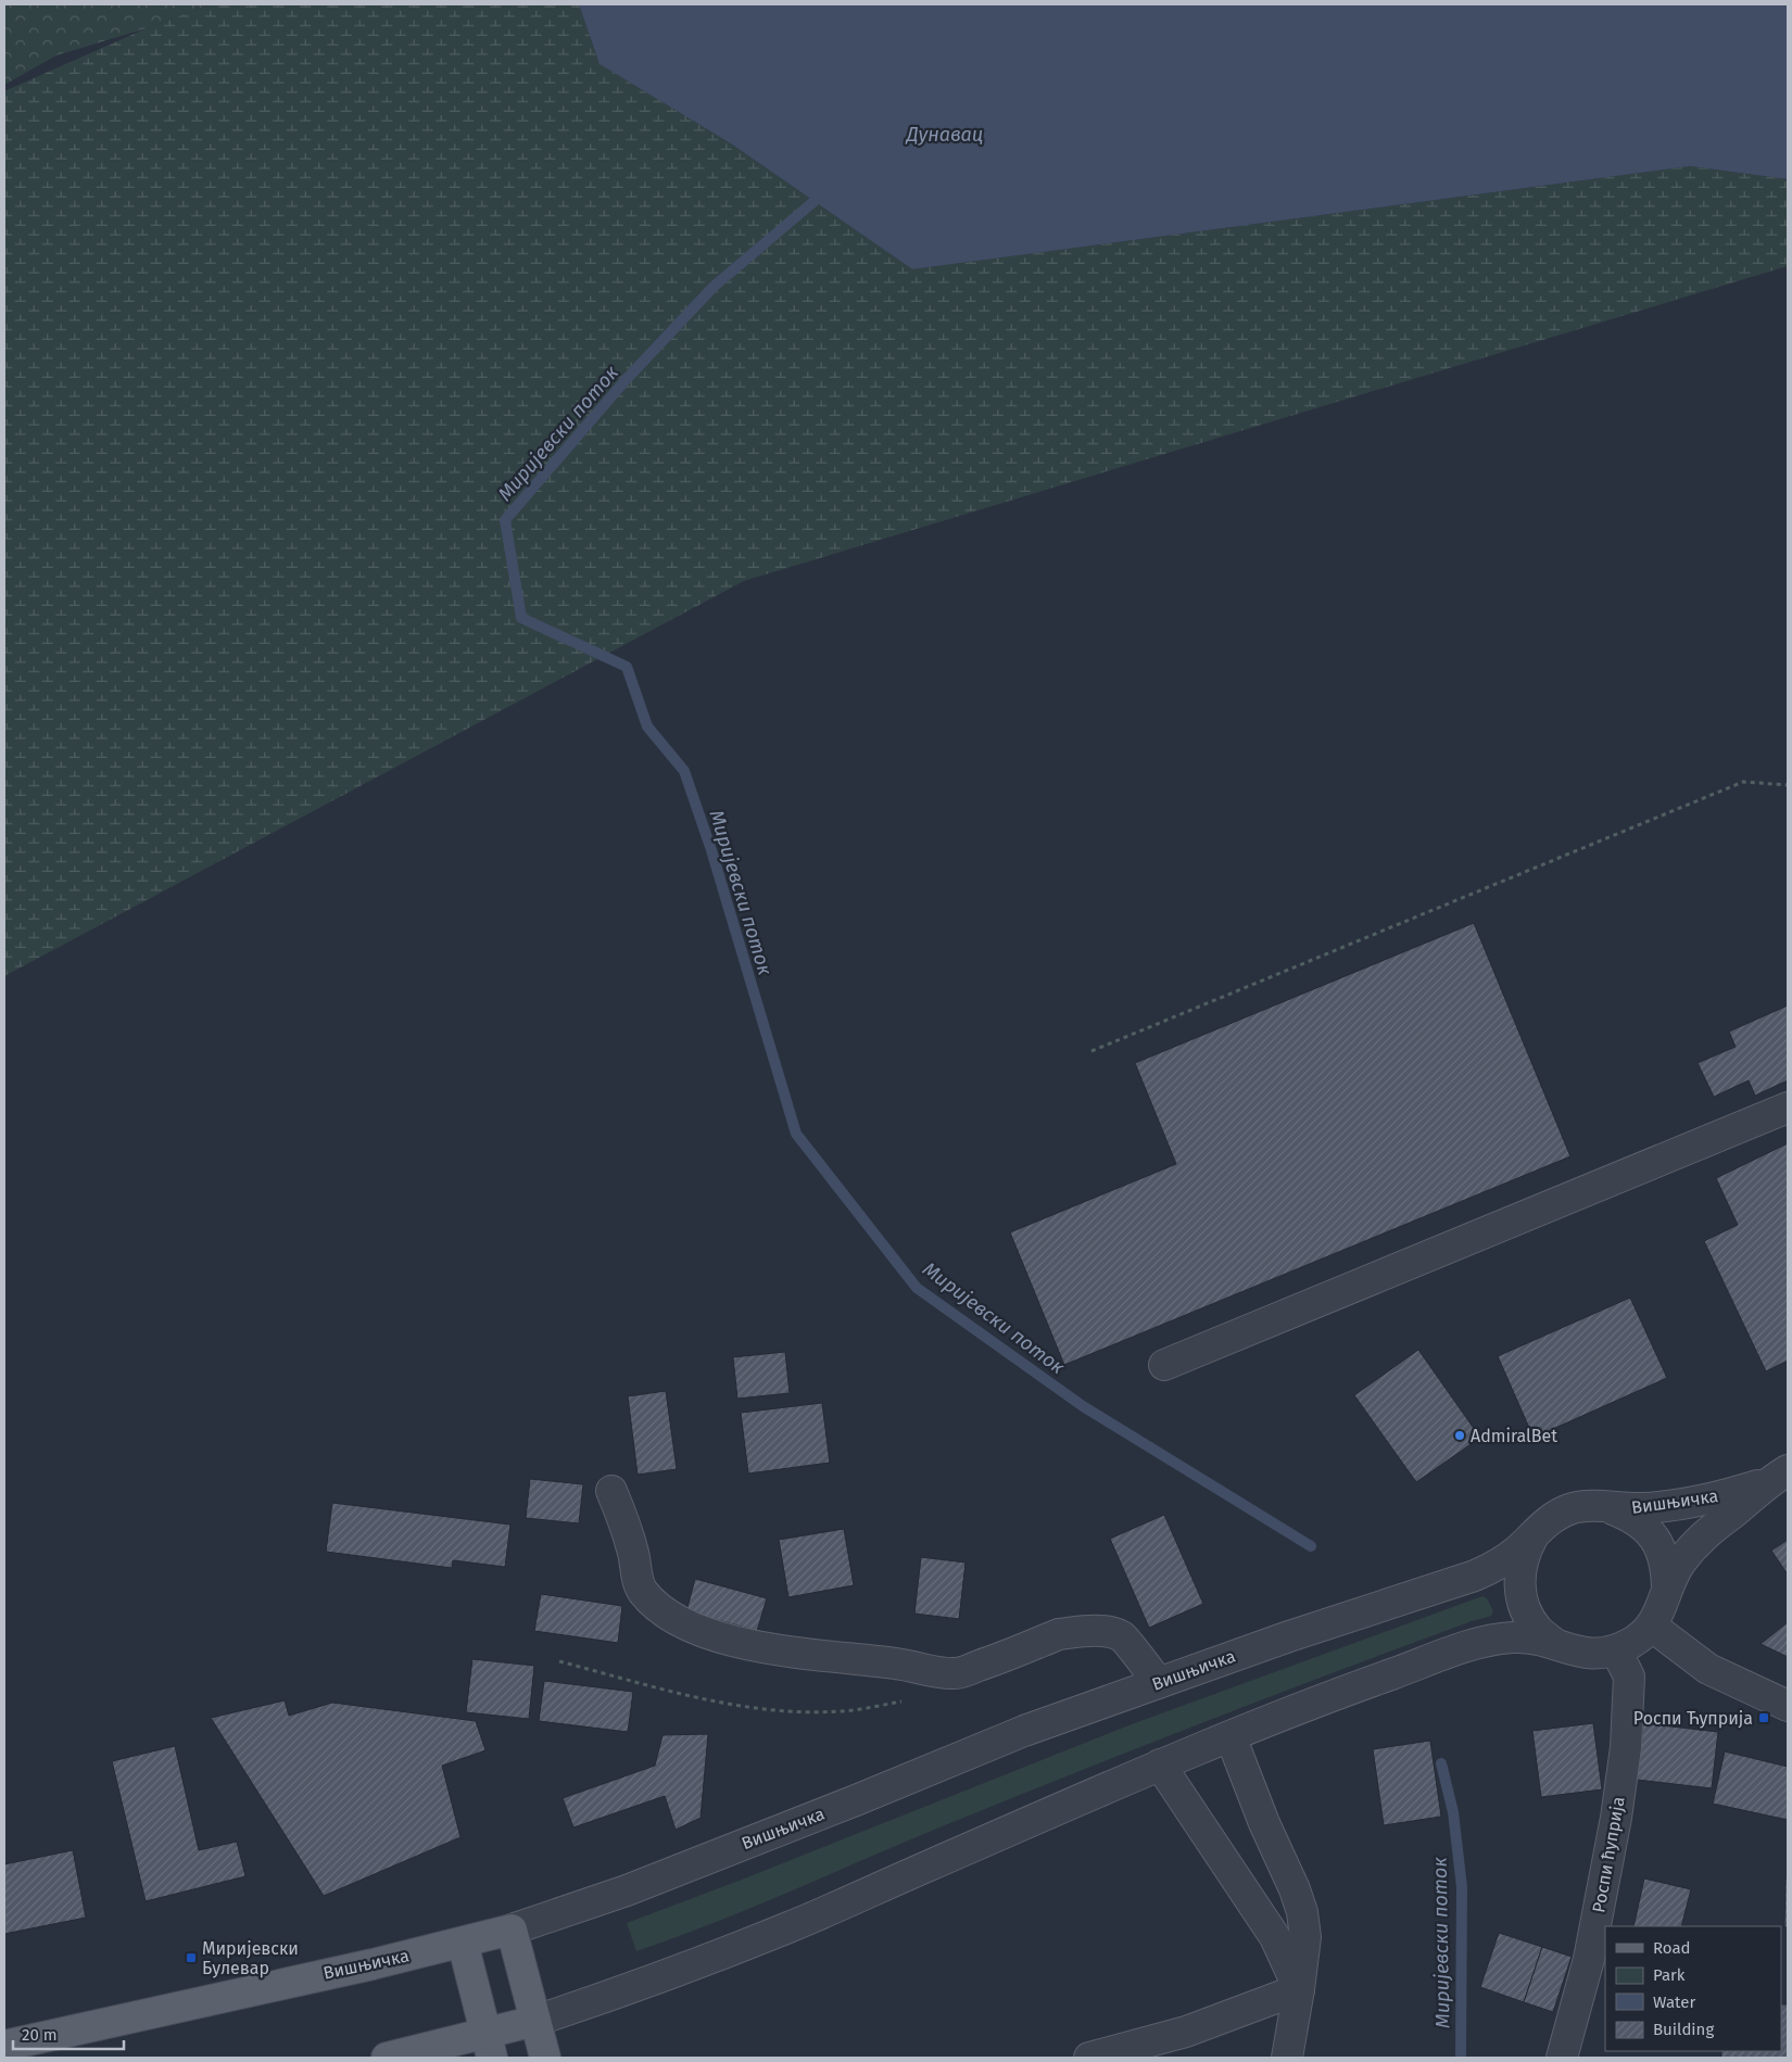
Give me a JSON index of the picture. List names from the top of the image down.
{
  "streets": {
    "main road": ["Вишњичка"],
    "street": ["Роспи ћуприја"]
  },
  "crossings": [
    ["Вишњичка", "Роспи ћуприја"]
  ],
  "water": ["Дунавац", "Миријевски поток"],
  "places": {
    "other": ["AdmiralBet"],
    "transit": ["Роспи Ћуприја", "Миријевски Булевар"]
  },
  "legend": [
    "Road",
    "Park",
    "Water",
    "Building"
  ],
  "scale_bar": "20 m"
}
